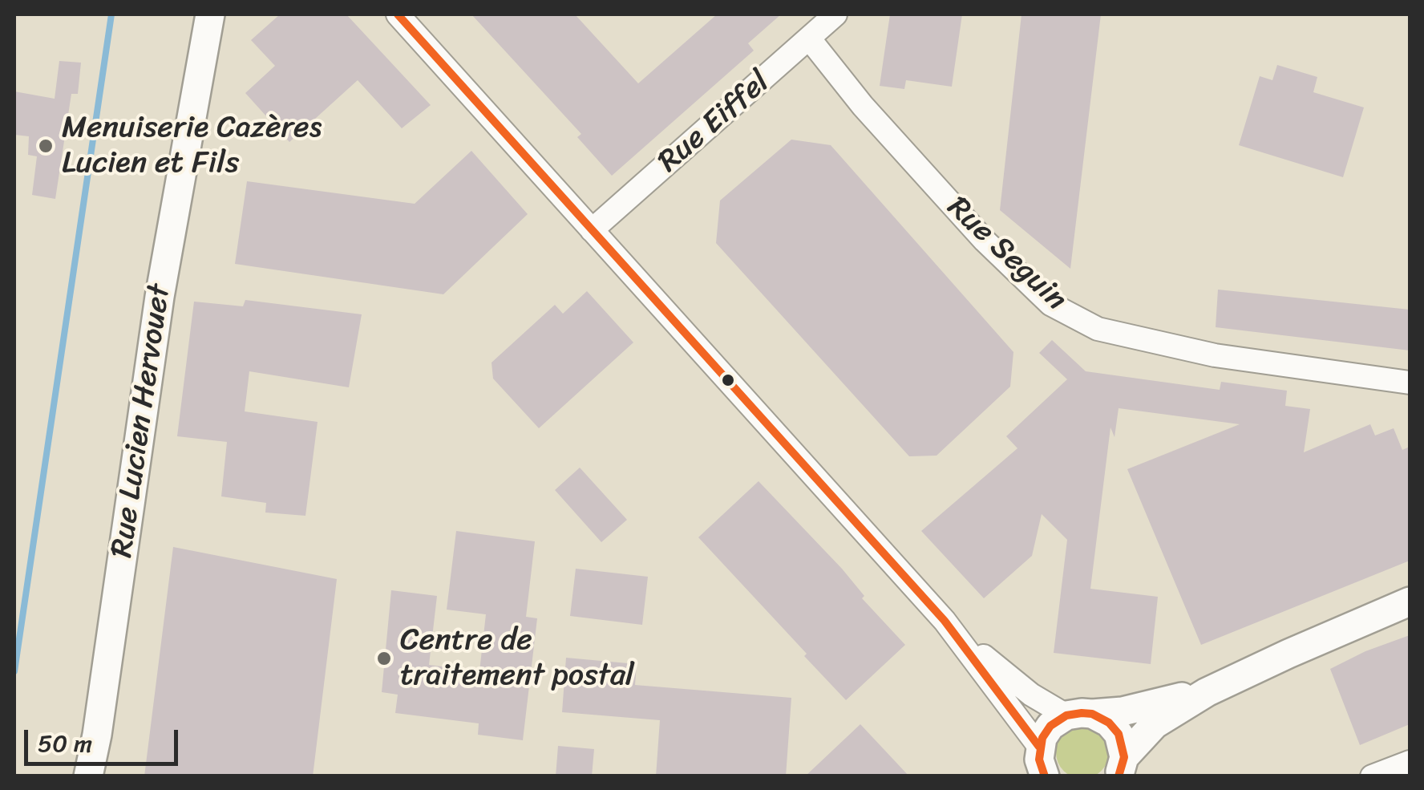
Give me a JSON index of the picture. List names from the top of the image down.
{
  "streets": {
    "main road": ["Rue Lucien Hervouet"],
    "street": ["Rue Eiffel", "Rue Seguin"]
  },
  "crossings": [
    ["Rue Eiffel", "Rue Seguin"]
  ],
  "places": ["Menuiserie Cazères Lucien et Fils", "Centre de traitement postal"],
  "scale_bar": "50 m"
}
